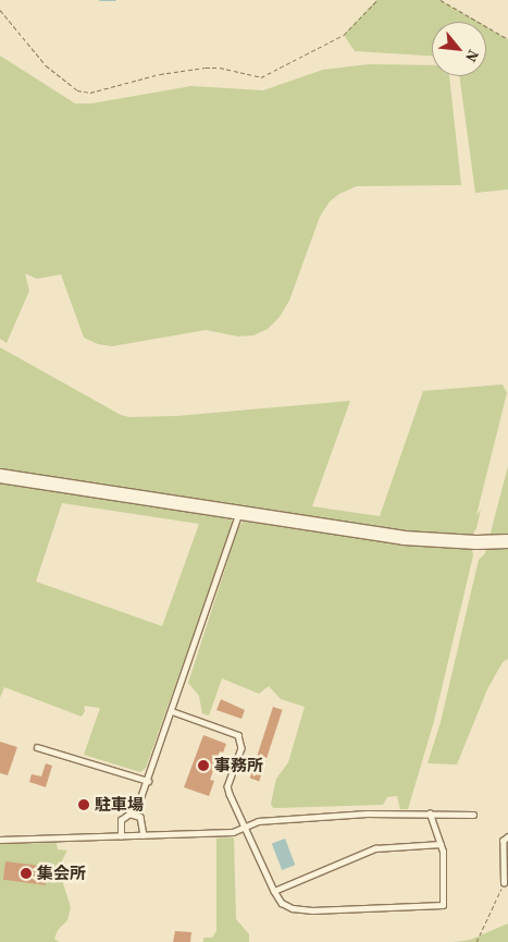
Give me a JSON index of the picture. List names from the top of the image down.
{
  "places": ["事務所", "駐車場", "集会所"],
  "north": "bottom right"
}
